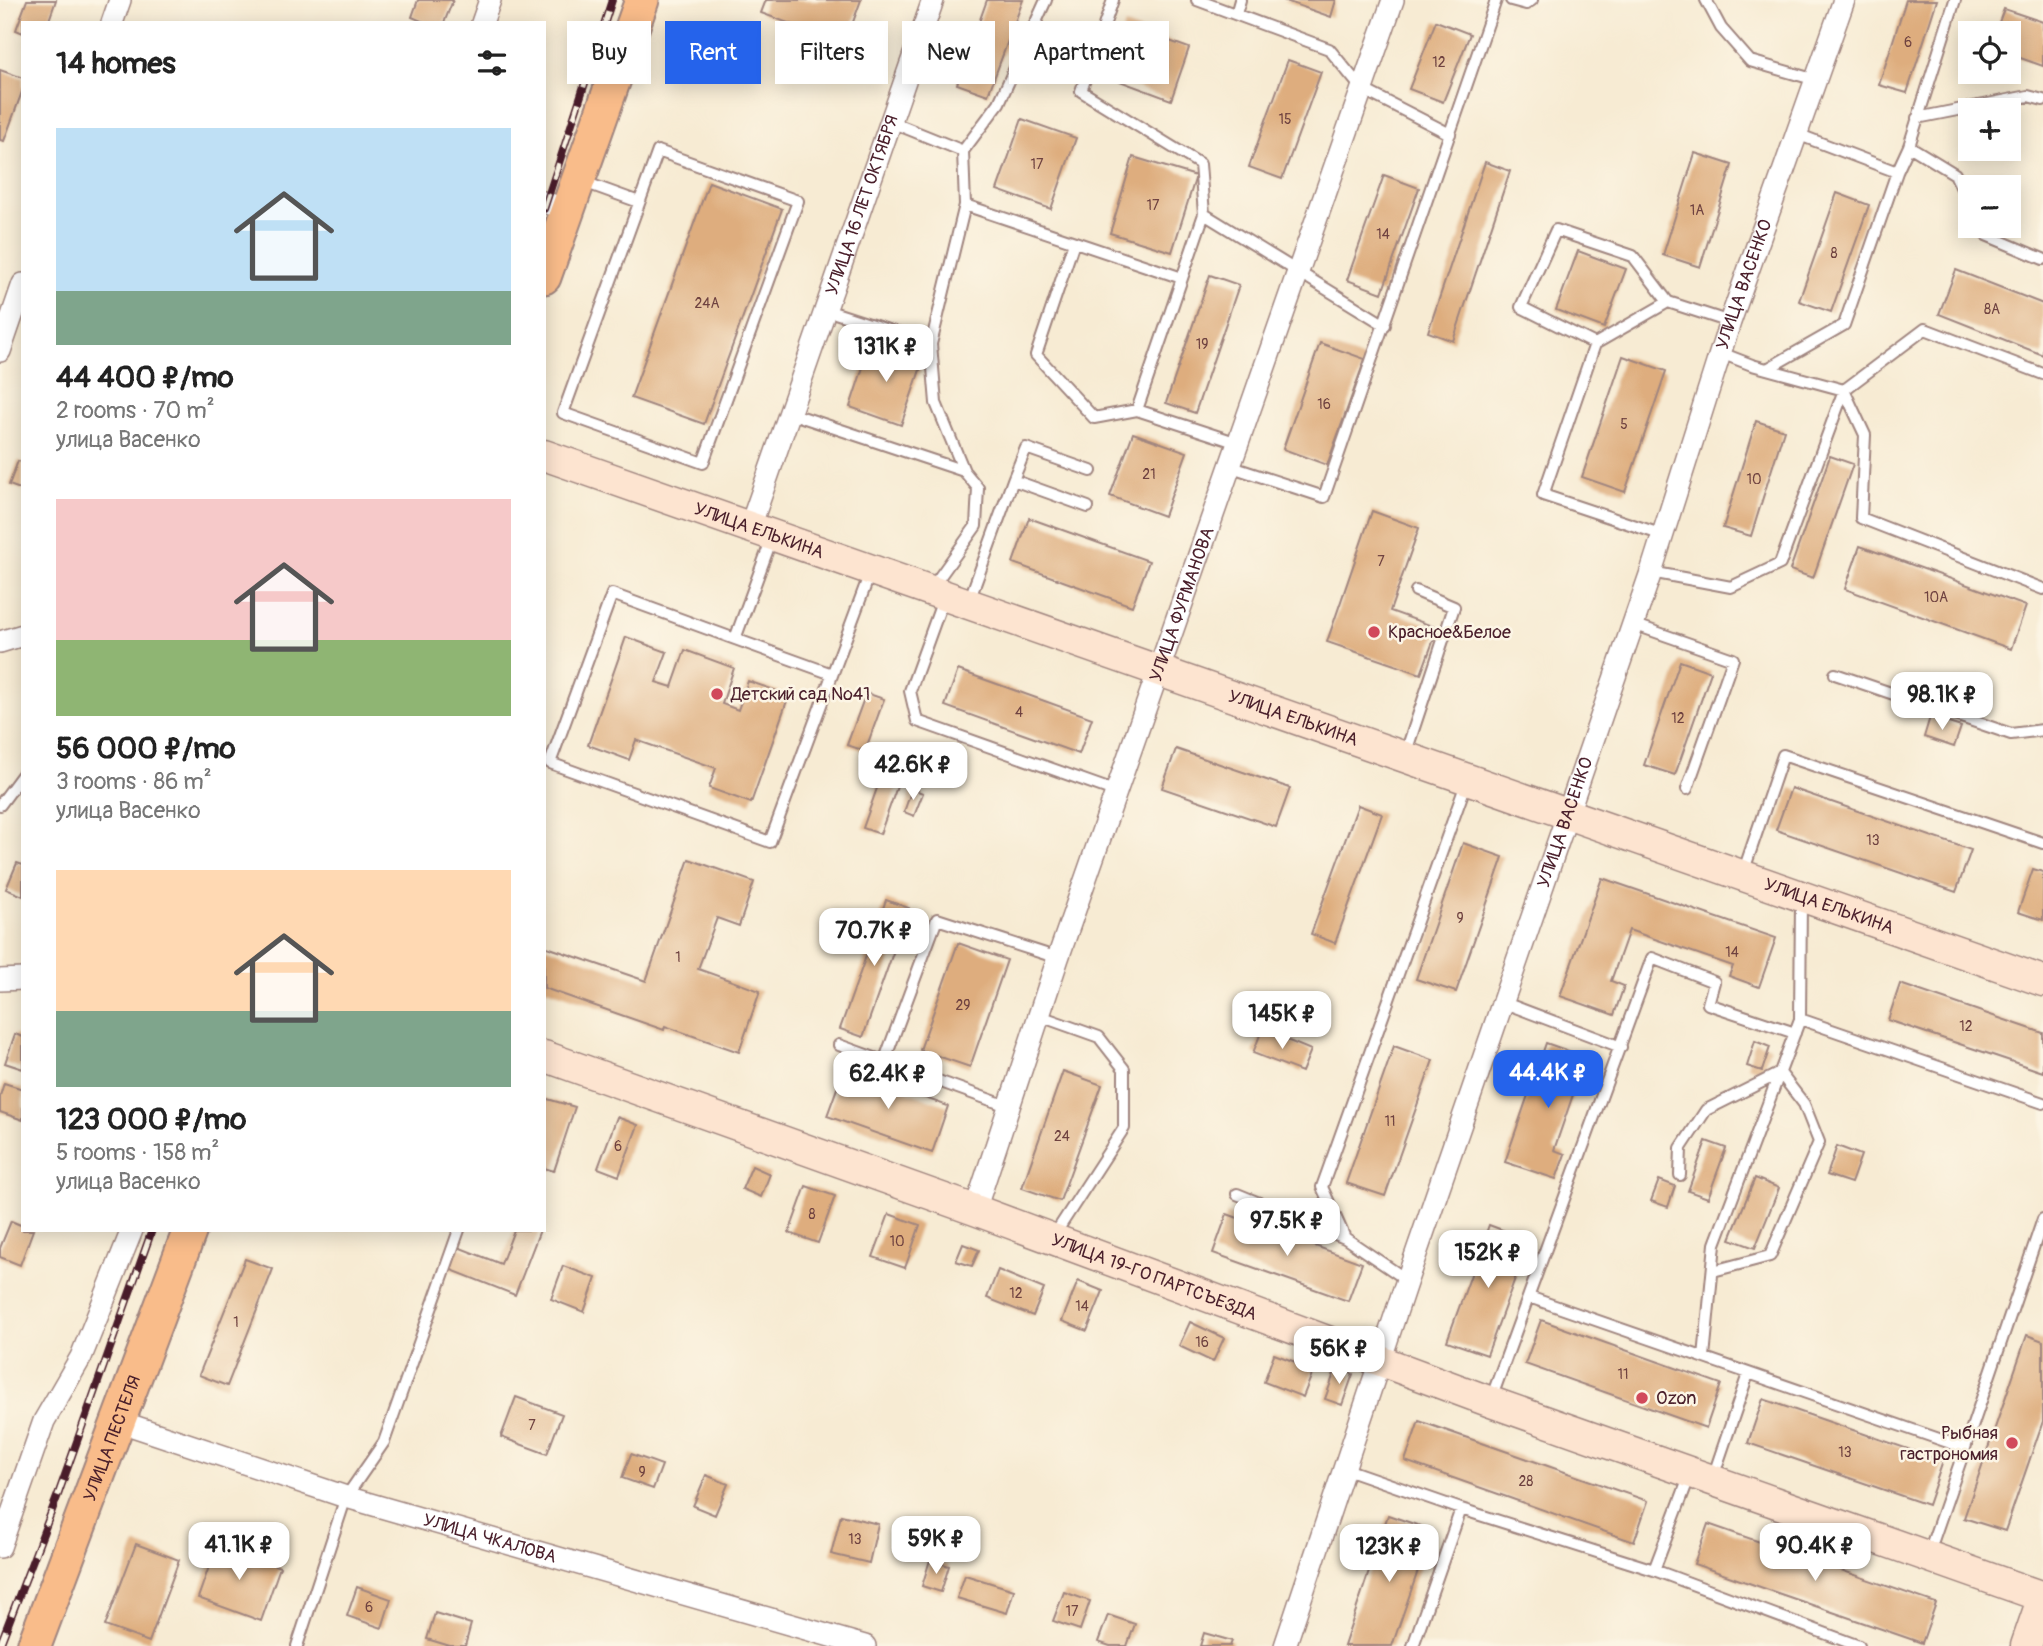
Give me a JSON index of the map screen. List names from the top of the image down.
{
  "streets": {
    "main road": ["УЛИЦА ПЕСТЕЛЯ"],
    "street": [
      "УЛИЦА 16 ЛЕТ ОКТЯБРЯ",
      "УЛИЦА ВАСЕНКО",
      "УЛИЦА ЕЛЬКИНА",
      "УЛИЦА ФУРМАНОВА",
      "УЛИЦА 19-ГО ПАРТСЪЕЗДА",
      "УЛИЦА ЧКАЛОВА"
    ]
  },
  "crossings": [
    ["УЛИЦА 16 ЛЕТ ОКТЯБРЯ", "УЛИЦА ЕЛЬКИНА"],
    ["УЛИЦА ВАСЕНКО", "УЛИЦА ЕЛЬКИНА"],
    ["УЛИЦА ВАСЕНКО", "УЛИЦА 19-ГО ПАРТСЪЕЗДА"],
    ["УЛИЦА ЕЛЬКИНА", "УЛИЦА ФУРМАНОВА"],
    ["УЛИЦА ФУРМАНОВА", "УЛИЦА 19-ГО ПАРТСЪЕЗДА"],
    ["УЛИЦА ПЕСТЕЛЯ", "УЛИЦА ЧКАЛОВА"]
  ],
  "places": [
    "Красное&Белое",
    "Детский сад №41",
    "Ozon",
    "Рыбная гастрономия"
  ],
  "house_numbers": [
    "6",
    "12",
    "15",
    "17",
    "17",
    "1А",
    "14",
    "8",
    "24А",
    "8А",
    "19",
    "16",
    "5",
    "21",
    "10",
    "7",
    "10А",
    "4",
    "12",
    "13",
    "9",
    "14",
    "1",
    "29",
    "12",
    "11",
    "24",
    "6",
    "8",
    "10",
    "12",
    "14",
    "1",
    "16",
    "11",
    "7",
    "13",
    "9",
    "28",
    "13",
    "6",
    "17"
  ],
  "page": {
    "map_buttons": ["+", "−"],
    "chip": [
      "Buy",
      "Rent",
      "Filters",
      "New",
      "Apartment"
    ],
    "heading": "14 homes",
    "list": [
      {
        "name": "44 400 ₽/mo",
        "note": "2 rooms · 70 m² · улица Васенко"
      },
      {
        "name": "56 000 ₽/mo",
        "note": "3 rooms · 86 m² · улица Васенко"
      },
      {
        "name": "123 000 ₽/mo",
        "note": "5 rooms · 158 m² · улица Васенко"
      }
    ],
    "price": [
      "131K ₽",
      "98.1K ₽",
      "42.6K ₽",
      "70.7K ₽",
      "145K ₽",
      "44.4K ₽",
      "62.4K ₽",
      "97.5K ₽",
      "152K ₽",
      "56K ₽",
      "59K ₽",
      "41.1K ₽",
      "90.4K ₽",
      "123K ₽"
    ]
  }
}
